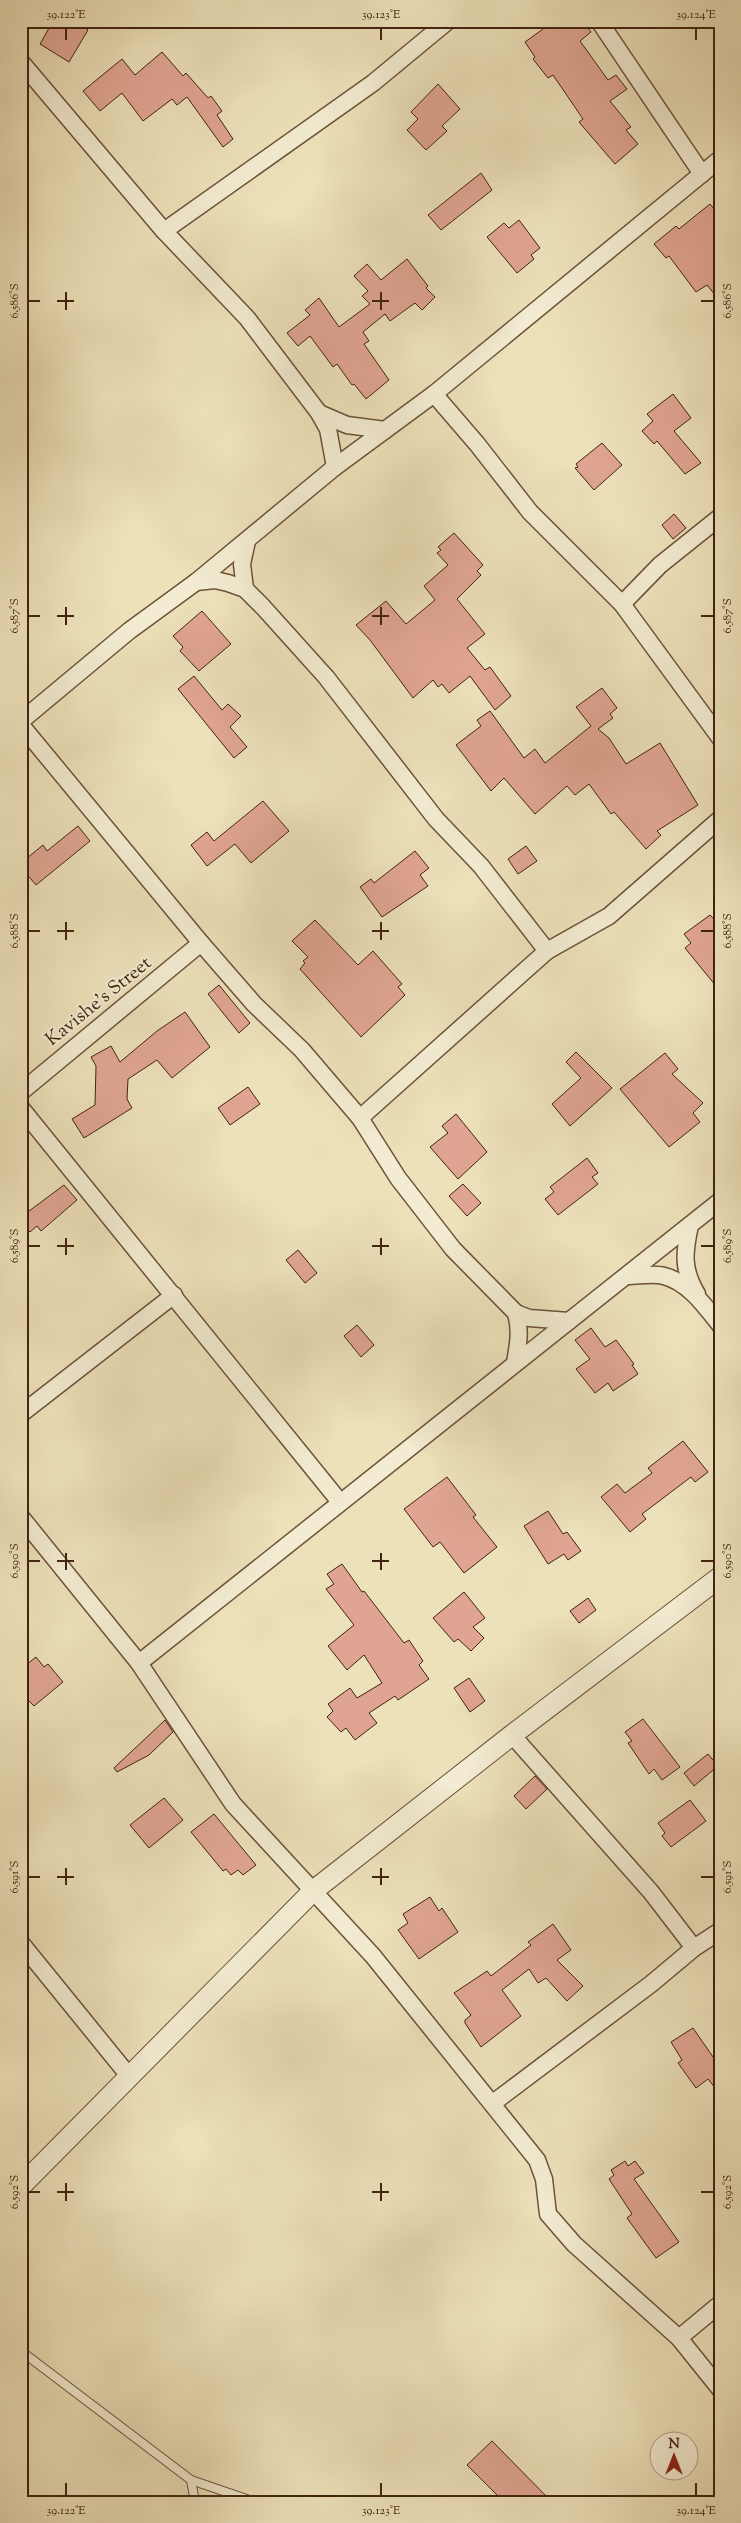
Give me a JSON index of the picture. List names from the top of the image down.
{
  "streets": {
    "street": ["Kavishe’s Street"]
  },
  "north": "top",
  "coordinates": [
    "39.122°E",
    "39.123°E",
    "39.124°E",
    "6.586°S",
    "6.587°S",
    "6.588°S",
    "6.589°S",
    "6.590°S",
    "6.591°S",
    "6.592°S"
  ]
}
